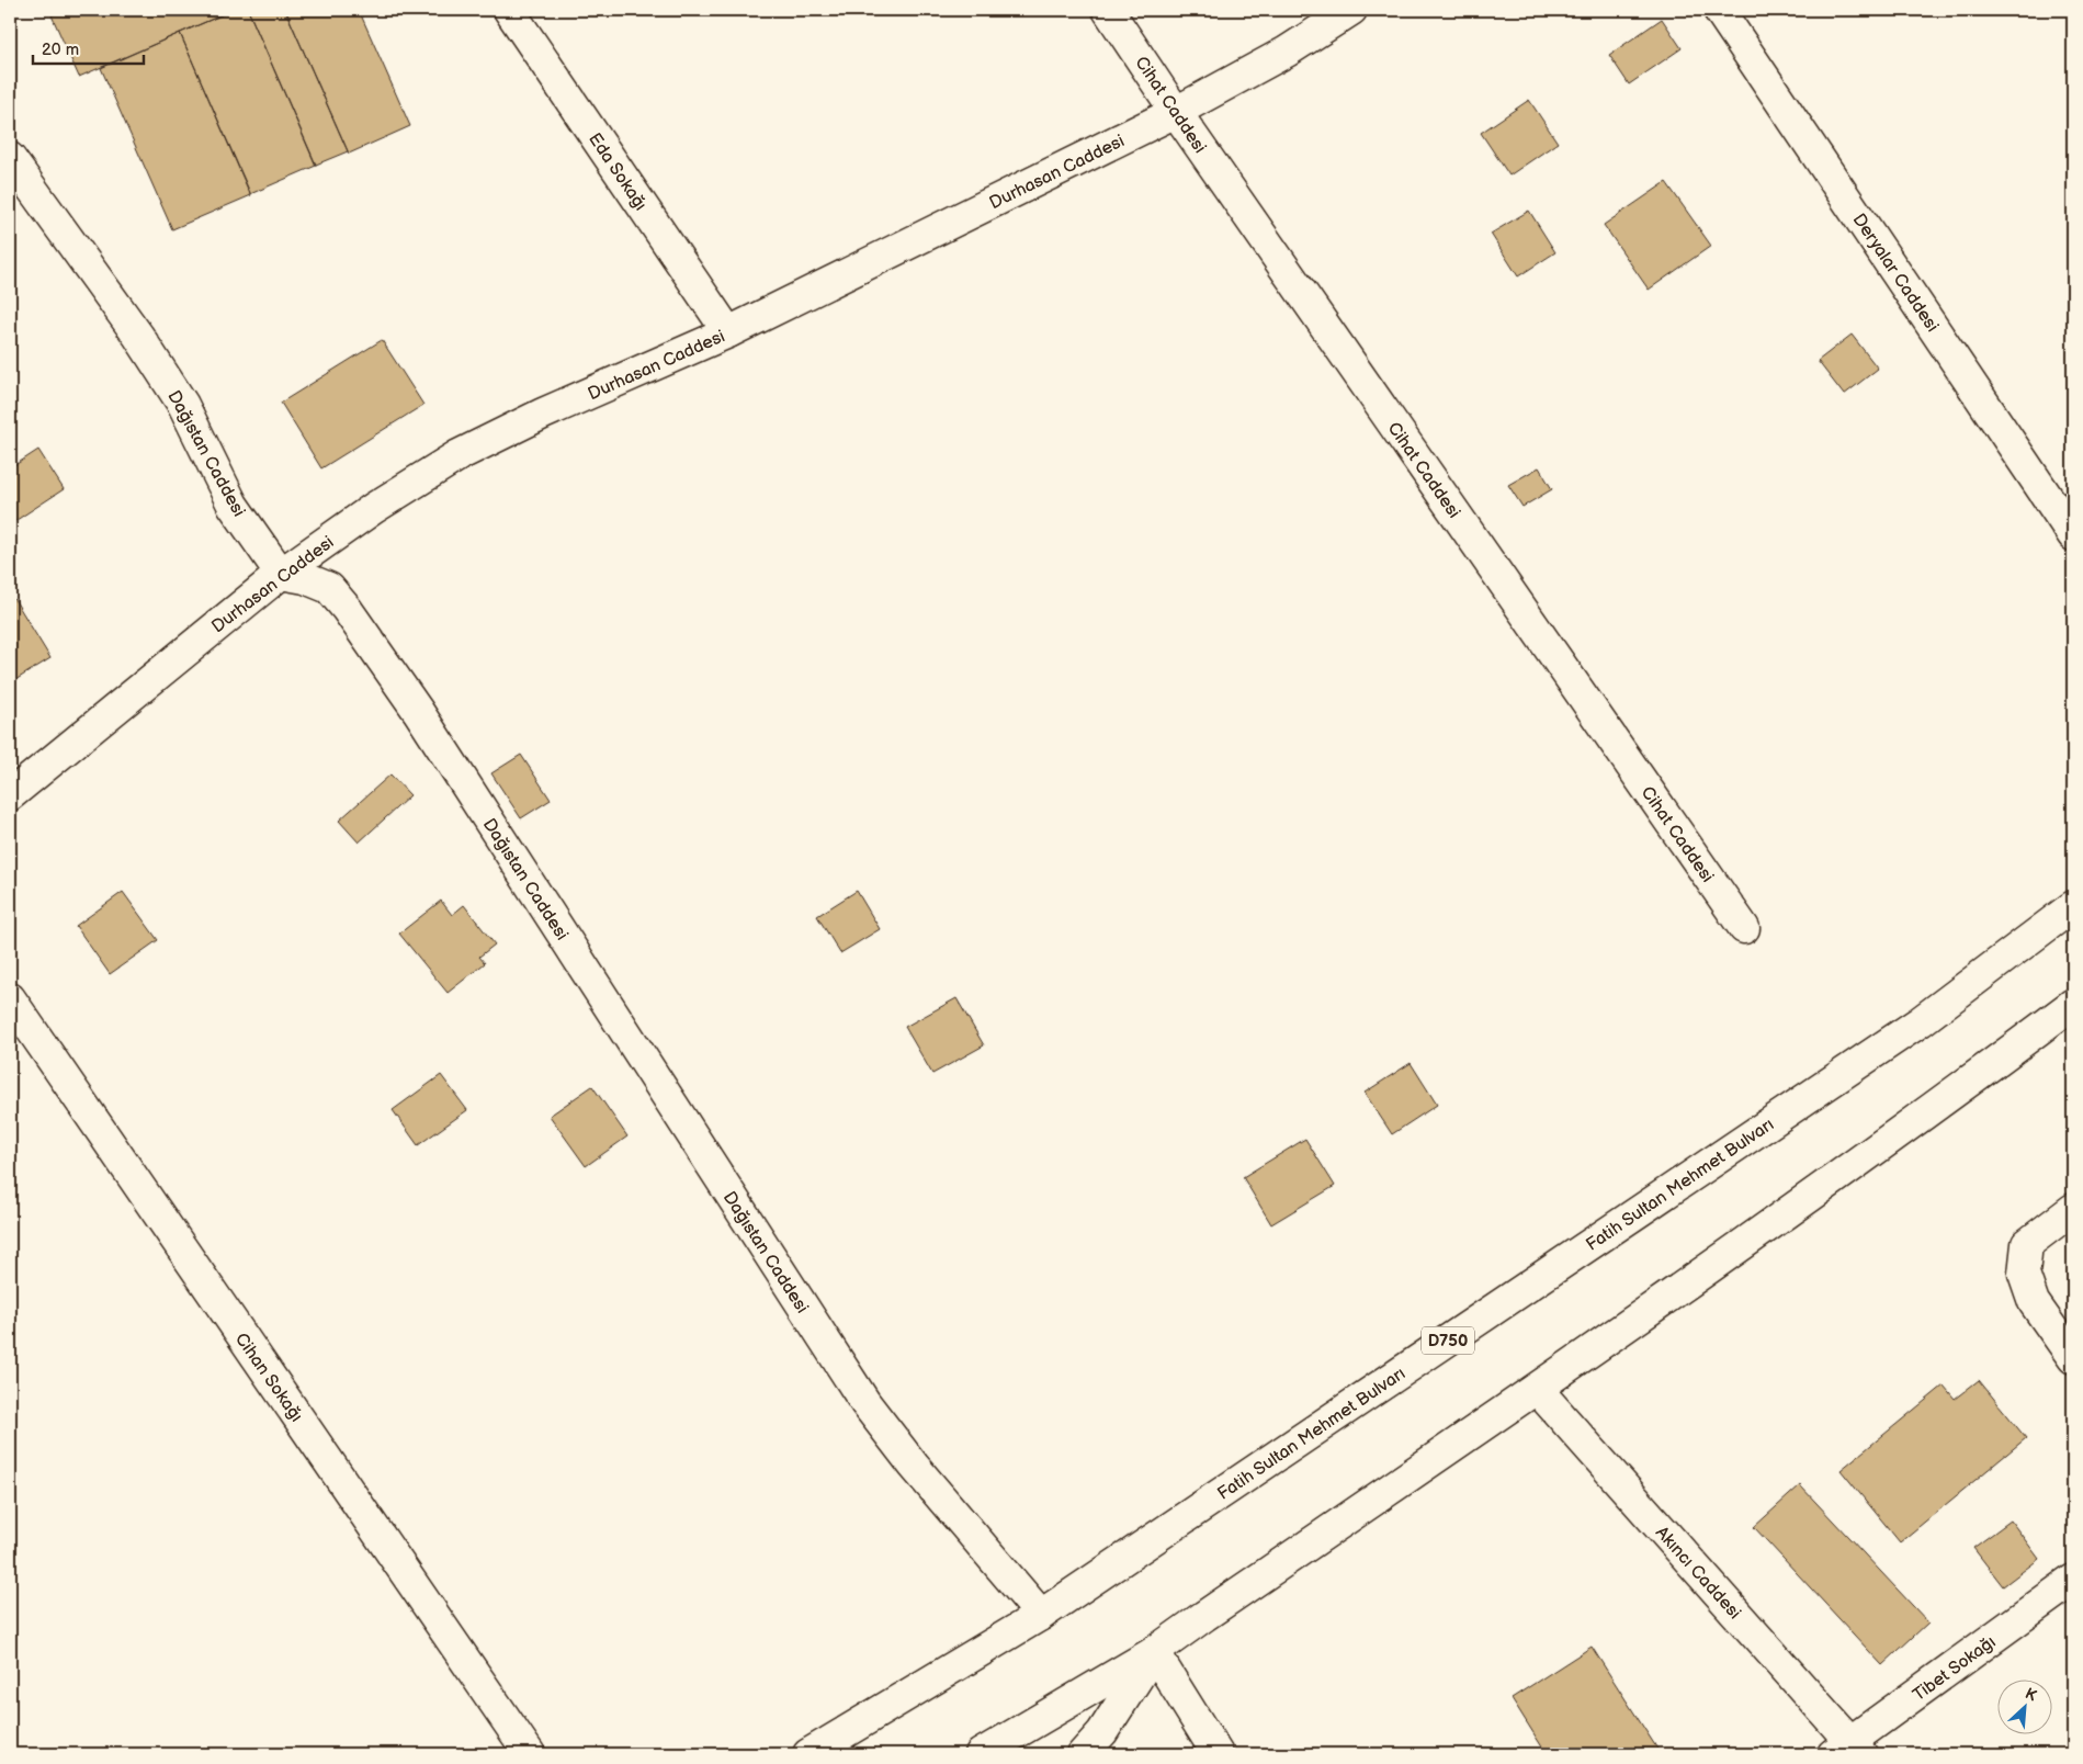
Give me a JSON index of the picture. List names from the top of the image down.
{
  "streets": {
    "main road": [
      "Cihat Caddesi",
      "Eda Sokağı",
      "Durhasan Caddesi",
      "Deryalar Caddesi",
      "Dağıstan Caddesi",
      "Fatih Sultan Mehmet Bulvarı",
      "D750",
      "Cihan Sokağı",
      "Akıncı Caddesi",
      "Tibet Sokağı"
    ]
  },
  "crossings": [
    ["Cihat Caddesi", "Durhasan Caddesi"],
    ["Eda Sokağı", "Durhasan Caddesi"],
    ["Durhasan Caddesi", "Dağıstan Caddesi"],
    ["Dağıstan Caddesi", "Fatih Sultan Mehmet Bulvarı"],
    ["Akıncı Caddesi", "Tibet Sokağı"]
  ],
  "scale_bar": "20 m",
  "north": "top right"
}
